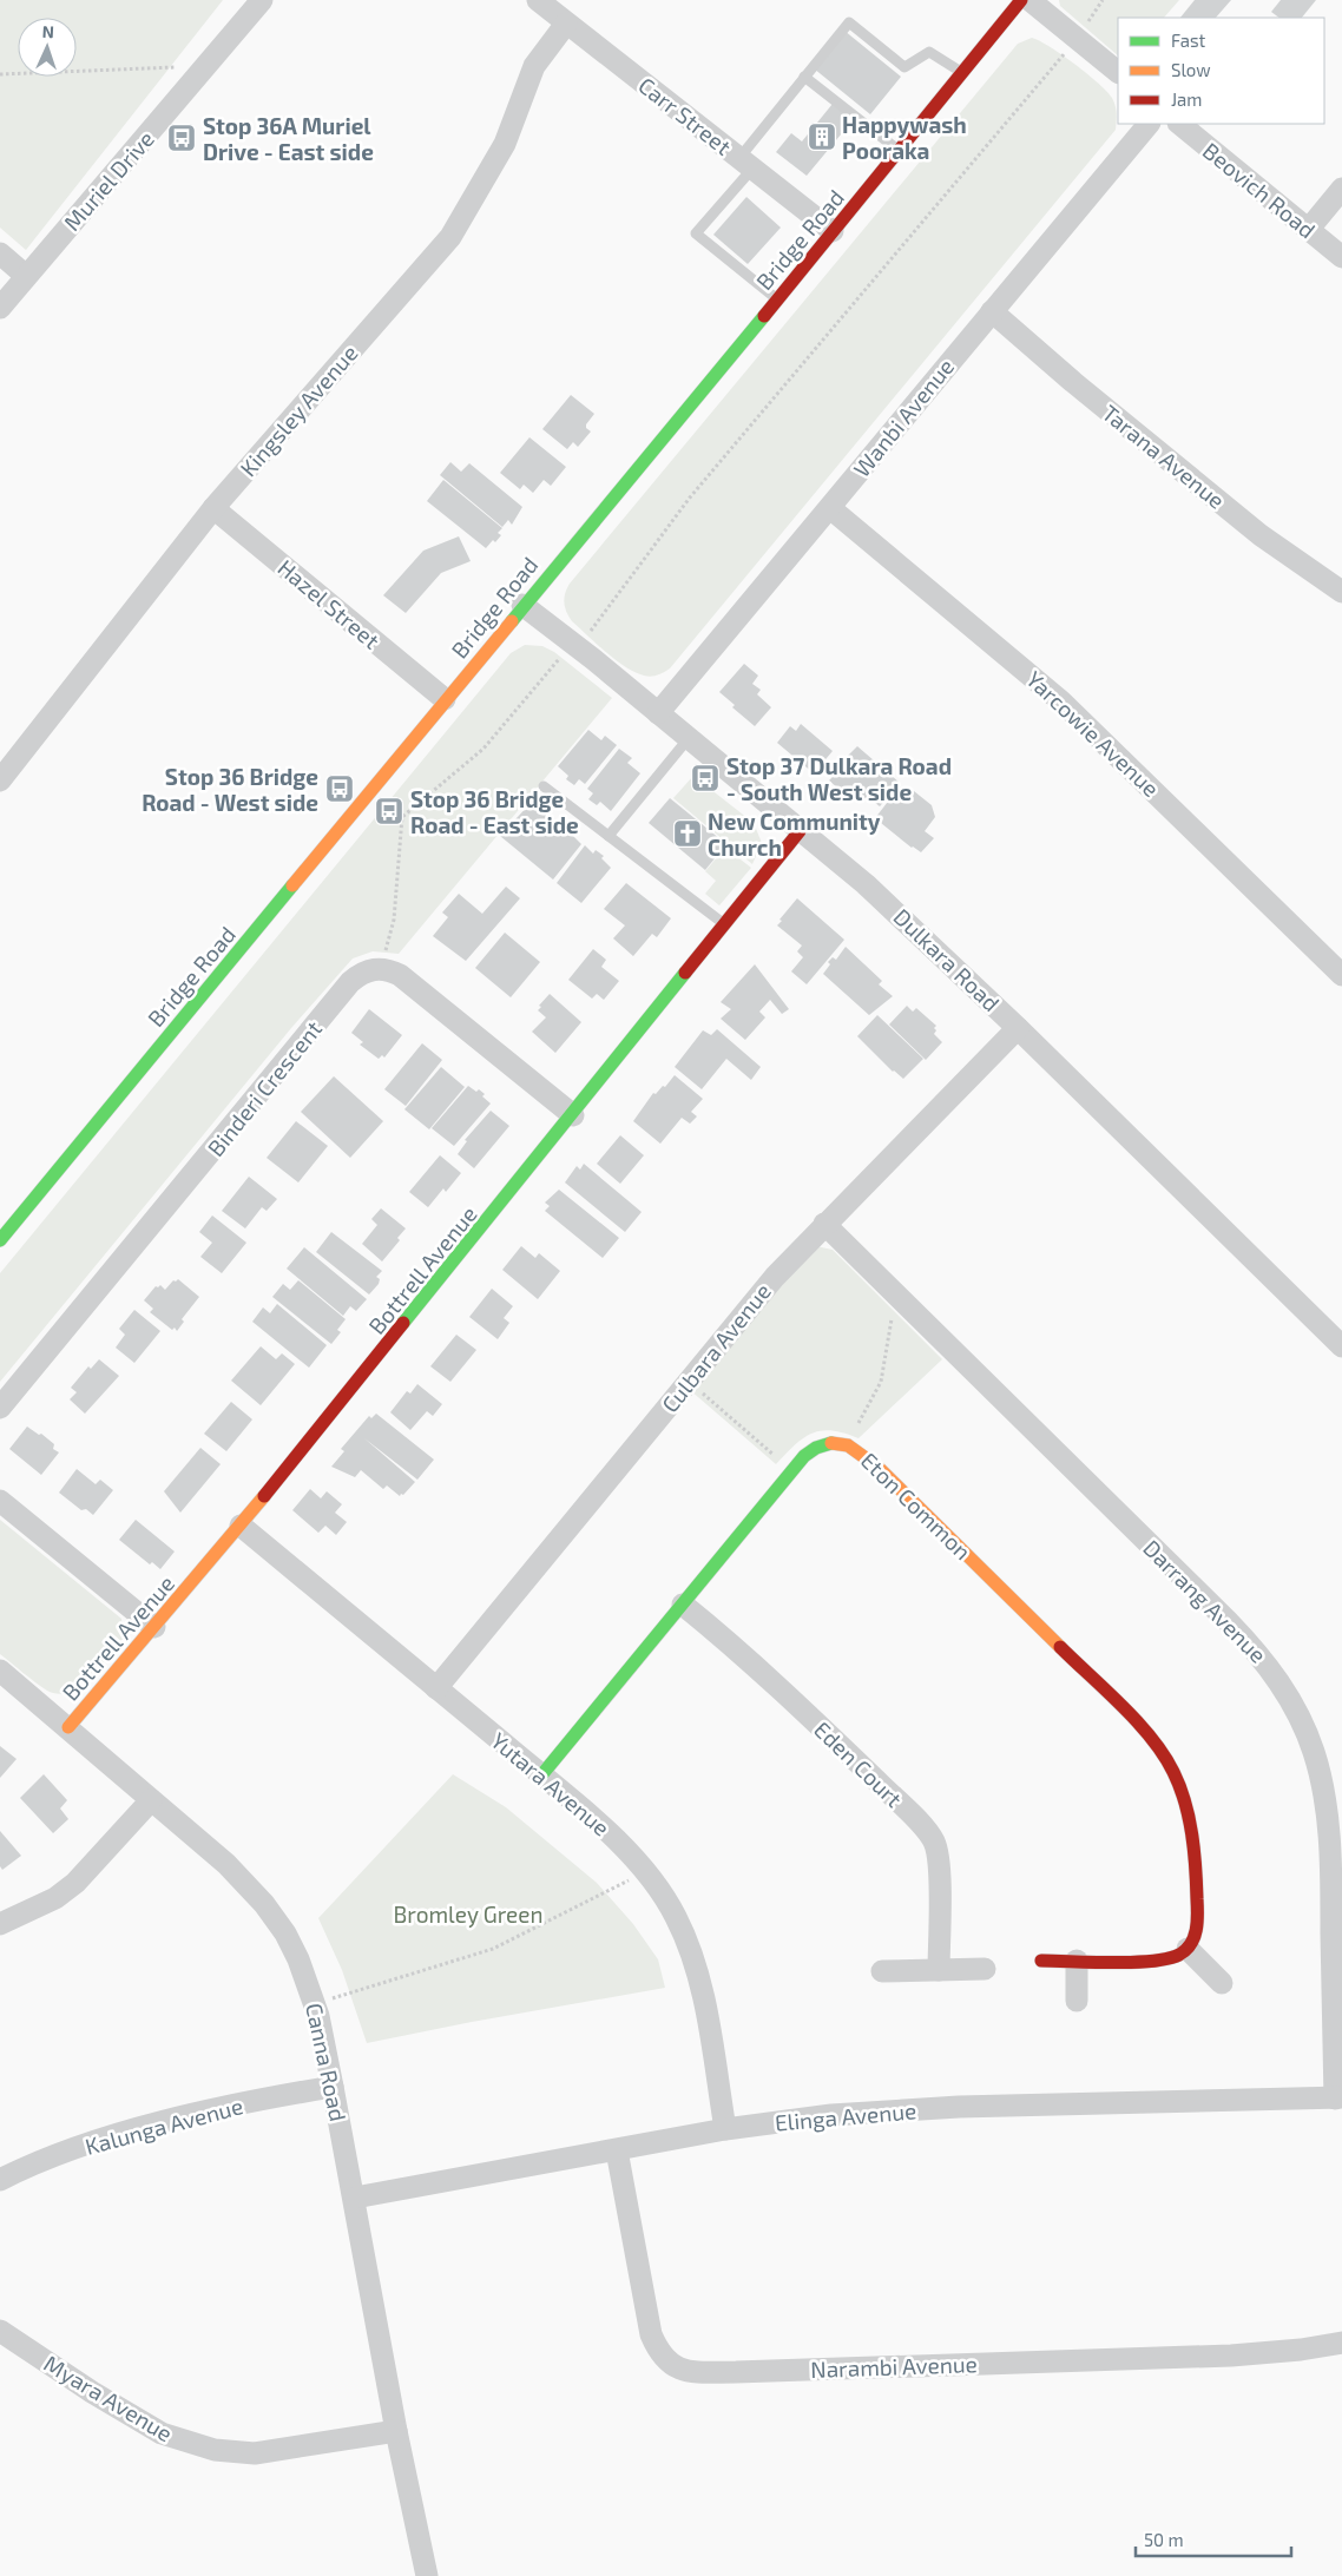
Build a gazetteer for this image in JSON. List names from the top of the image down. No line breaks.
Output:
{"streets":{"street":["Carr Street","Muriel Drive","Beovich Road","Bridge Road","Kingsley Avenue","Wanbi Avenue","Tarana Avenue","Hazel Street","Yarcowie Avenue","Dulkara Road","Binderi Crescent","Bottrell Avenue","Culbara Avenue","Eton Common","Darrang Avenue","Eden Court","Yutara Avenue","Canna Road","Elinga Avenue","Kalunga Avenue","Narambi Avenue","Myara Avenue"]},"crossings":[["Carr Street","Bridge Road"],["Carr Street","Kingsley Avenue"],["Bridge Road","Hazel Street"],["Bridge Road","Dulkara Road"],["Kingsley Avenue","Hazel Street"],["Wanbi Avenue","Tarana Avenue"],["Wanbi Avenue","Yarcowie Avenue"],["Wanbi Avenue","Dulkara Road"],["Dulkara Road","Bottrell Avenue"],["Dulkara Road","Culbara Avenue"],["Bottrell Avenue","Yutara Avenue"],["Bottrell Avenue","Canna Road"],["Culbara Avenue","Darrang Avenue"],["Culbara Avenue","Yutara Avenue"],["Eton Common","Eden Court"],["Eton Common","Yutara Avenue"],["Darrang Avenue","Elinga Avenue"],["Yutara Avenue","Elinga Avenue"],["Canna Road","Elinga Avenue"],["Canna Road","Kalunga Avenue"],["Canna Road","Myara Avenue"],["Elinga Avenue","Narambi Avenue"]],"parks":["Bromley Green"],"places":{"building":["Happywash Pooraka"],"bus stop":["Stop 36A Muriel Drive - East side","Stop 37 Dulkara Road - South West side","Stop 36 Bridge Road - West side","Stop 36 Bridge Road - East side"],"church":["New Community Church"]},"legend":["Fast","Slow","Jam"],"scale_bar":"50 m","north":"top"}
